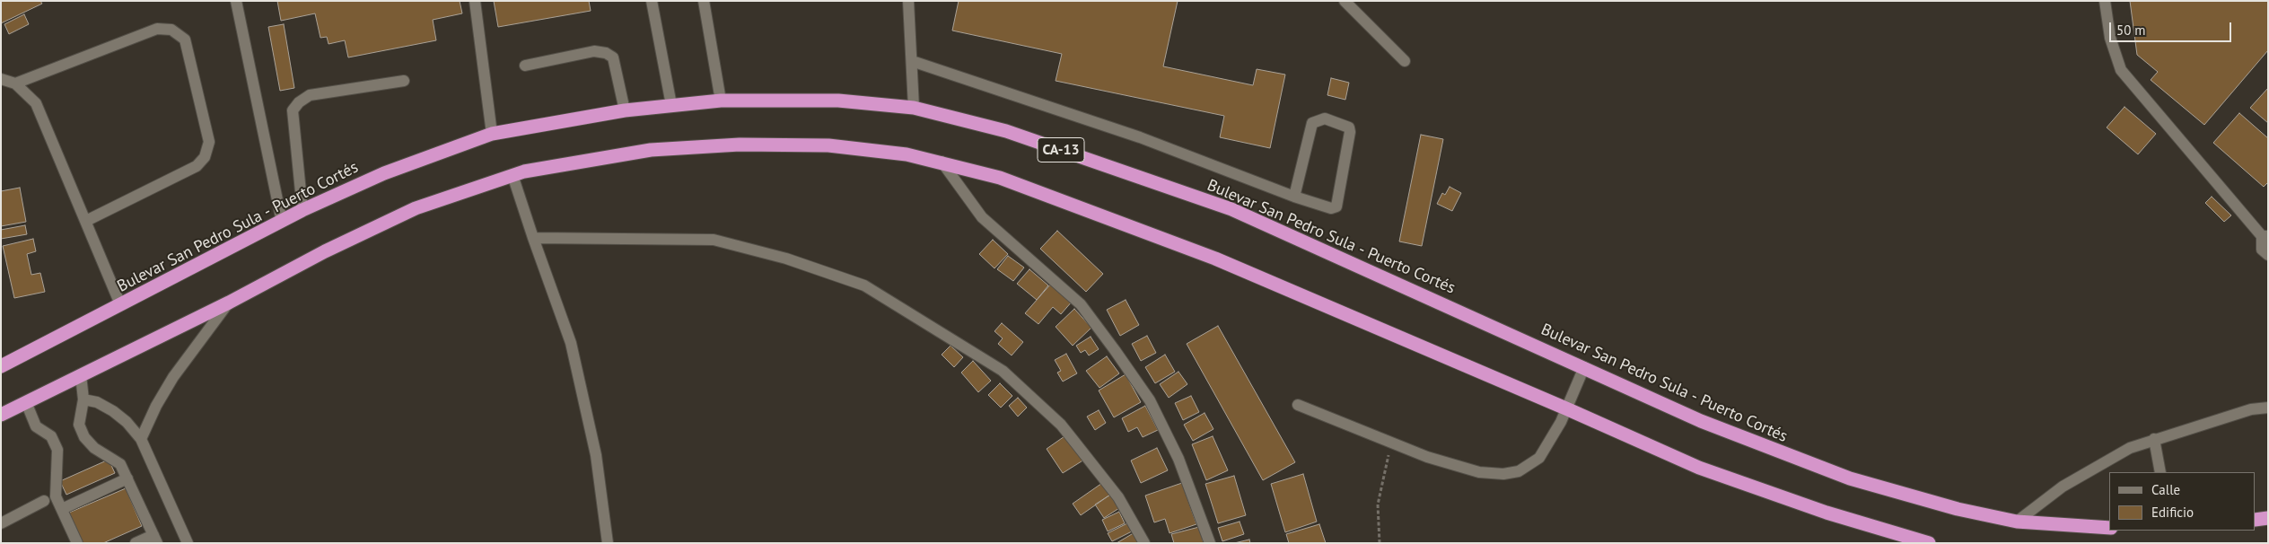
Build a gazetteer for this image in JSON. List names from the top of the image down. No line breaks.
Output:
{"streets":{"highway":["CA-13","Bulevar San Pedro Sula - Puerto Cortés"]},"legend":["Calle","Edificio"],"scale_bar":"50 m"}
